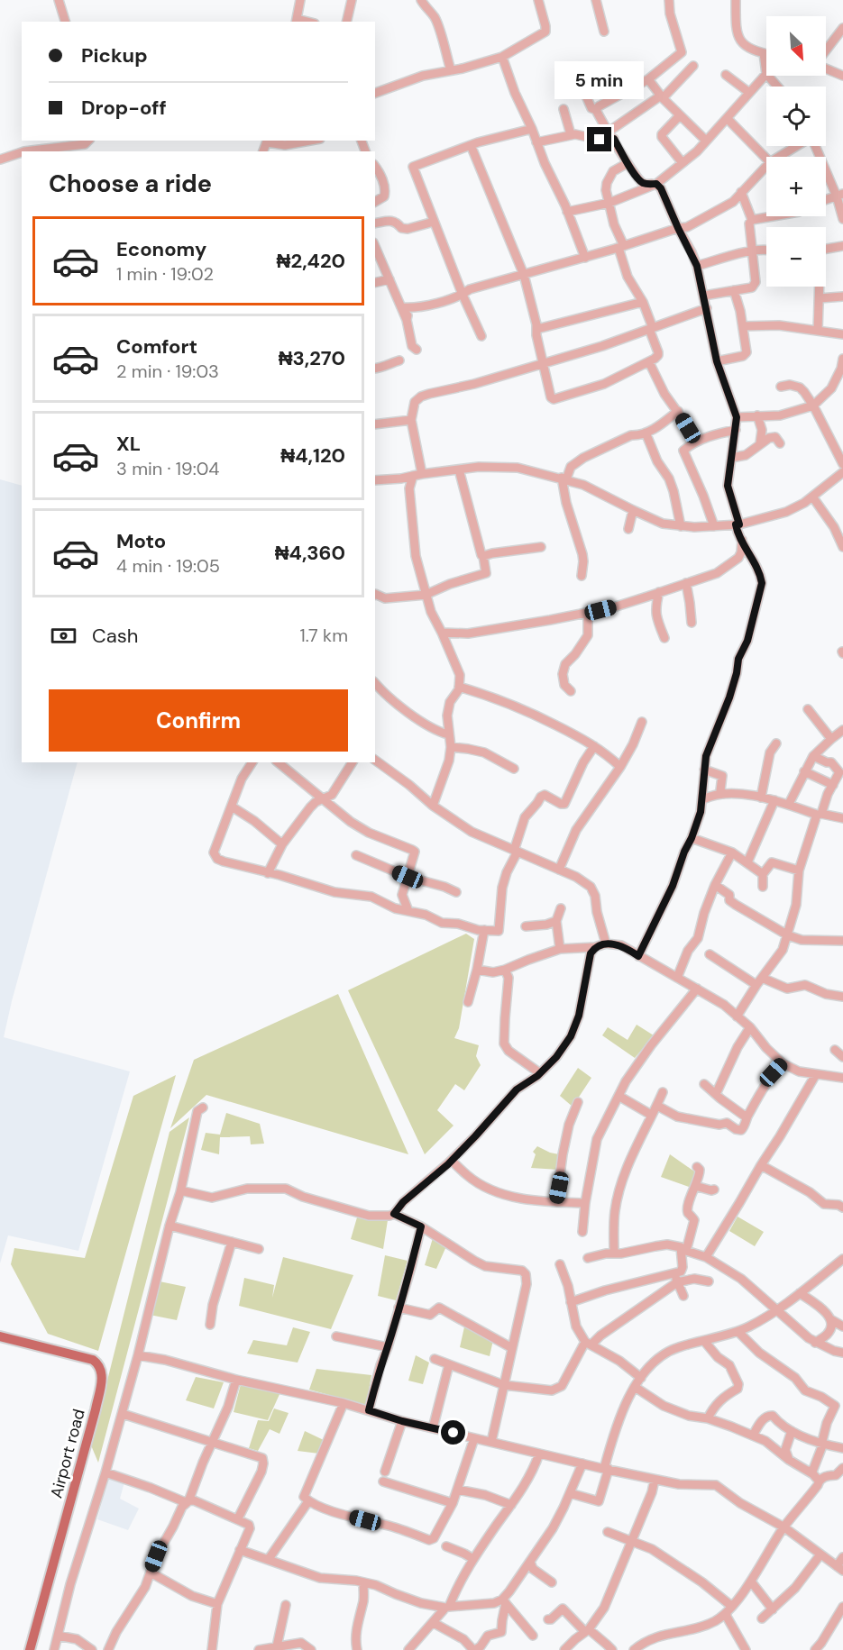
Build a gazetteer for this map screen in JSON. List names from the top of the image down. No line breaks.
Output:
{"streets":{"main road":["Airport road"]},"north":"bottom right","page":{"map_buttons":["+","−"],"banner":["Pickup","Drop-off"],"bubble":"5 min","heading":"Choose a ride","list":[{"name":"Economy","note":"1 min · 19:02","value":"₦2,420"},{"name":"Comfort","note":"2 min · 19:03","value":"₦3,270"},{"name":"XL","note":"3 min · 19:04","value":"₦4,120"},{"name":"Moto","note":"4 min · 19:05","value":"₦4,360"}],"pay":["Cash","1.7 km"],"buttons":"Confirm"}}
